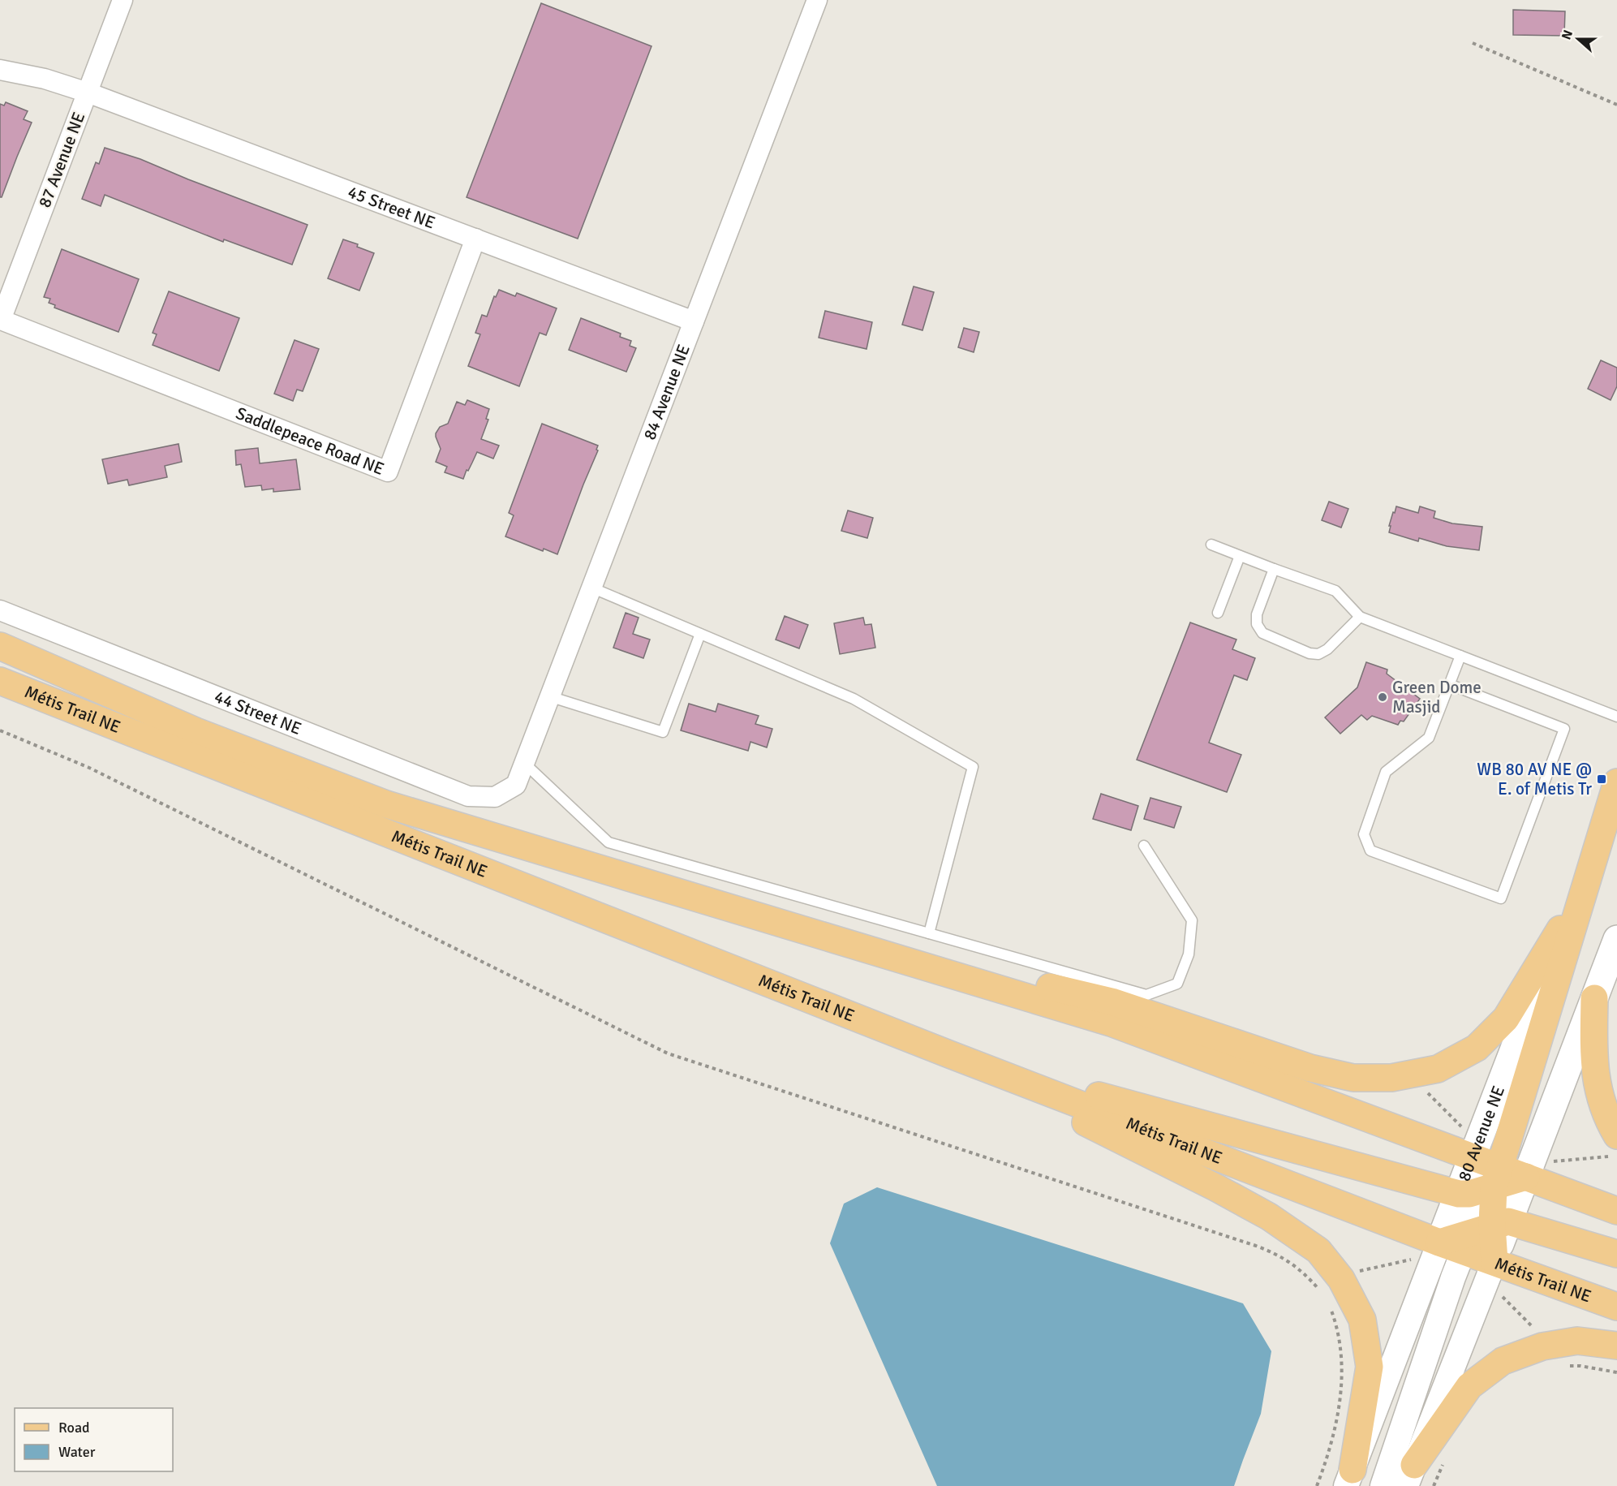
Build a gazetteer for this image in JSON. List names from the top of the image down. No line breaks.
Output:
{"streets":{"main road":["Métis Trail NE","80 Avenue NE"],"street":["87 Avenue NE","45 Street NE","84 Avenue NE","Saddlepeace Road NE","44 Street NE"]},"crossings":[["87 Avenue NE","45 Street NE"],["87 Avenue NE","Saddlepeace Road NE"],["45 Street NE","84 Avenue NE"],["45 Street NE","Saddlepeace Road NE"],["84 Avenue NE","44 Street NE"],["Métis Trail NE","80 Avenue NE"]],"places":{"other":["Green Dome Masjid"],"transit":["WB 80 AV NE @ E. of Metis Tr"]},"legend":["Road","Water"],"north":"left"}
